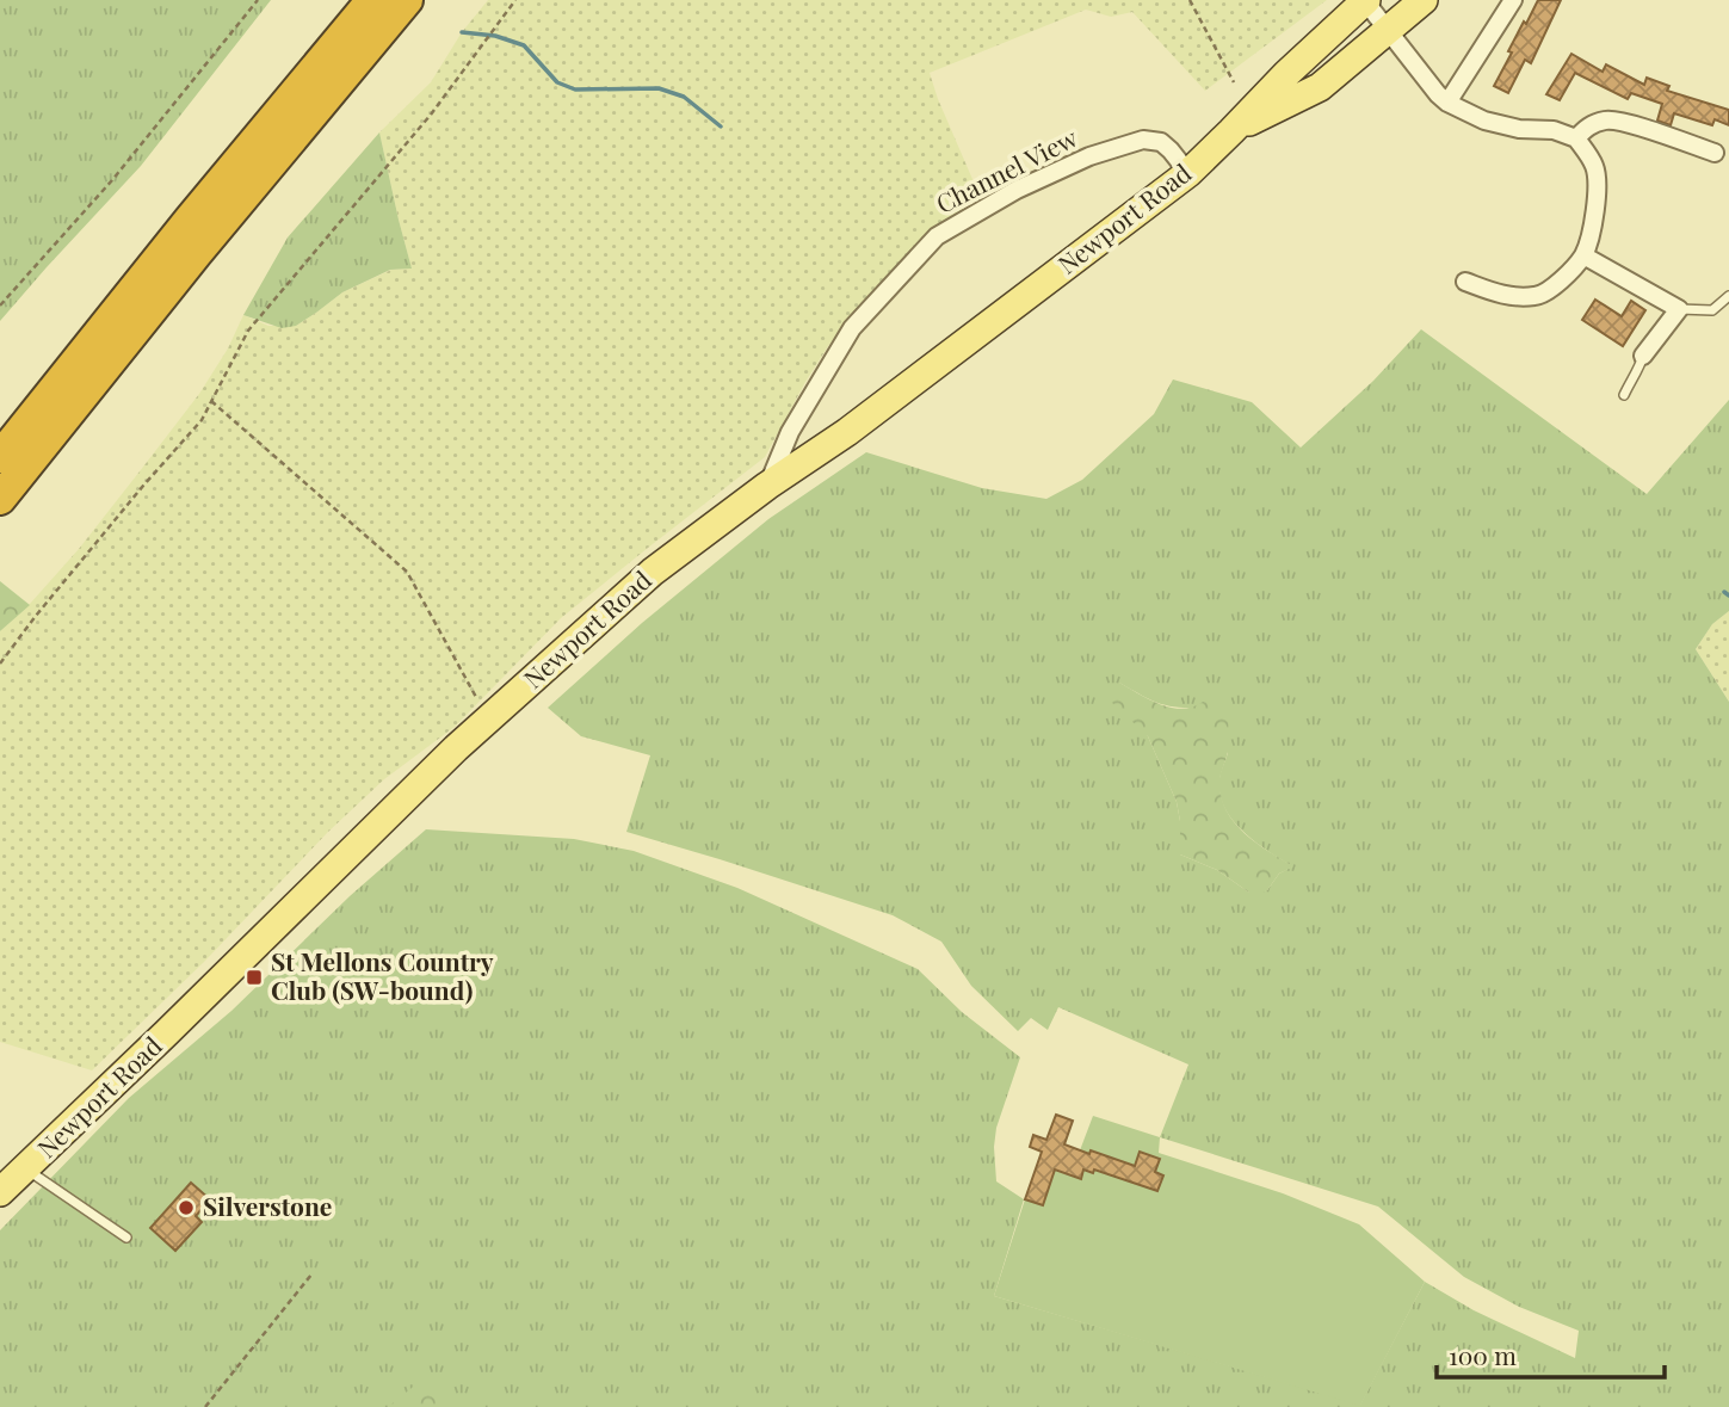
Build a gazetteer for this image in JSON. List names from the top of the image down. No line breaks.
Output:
{"streets":{"main road":["Newport Road"],"street":["Channel View"]},"crossings":[["Channel View","Newport Road"]],"places":{"transit":["St Mellons Country Club (SW-bound)"],"other":["Silverstone"]},"scale_bar":"100 m"}
